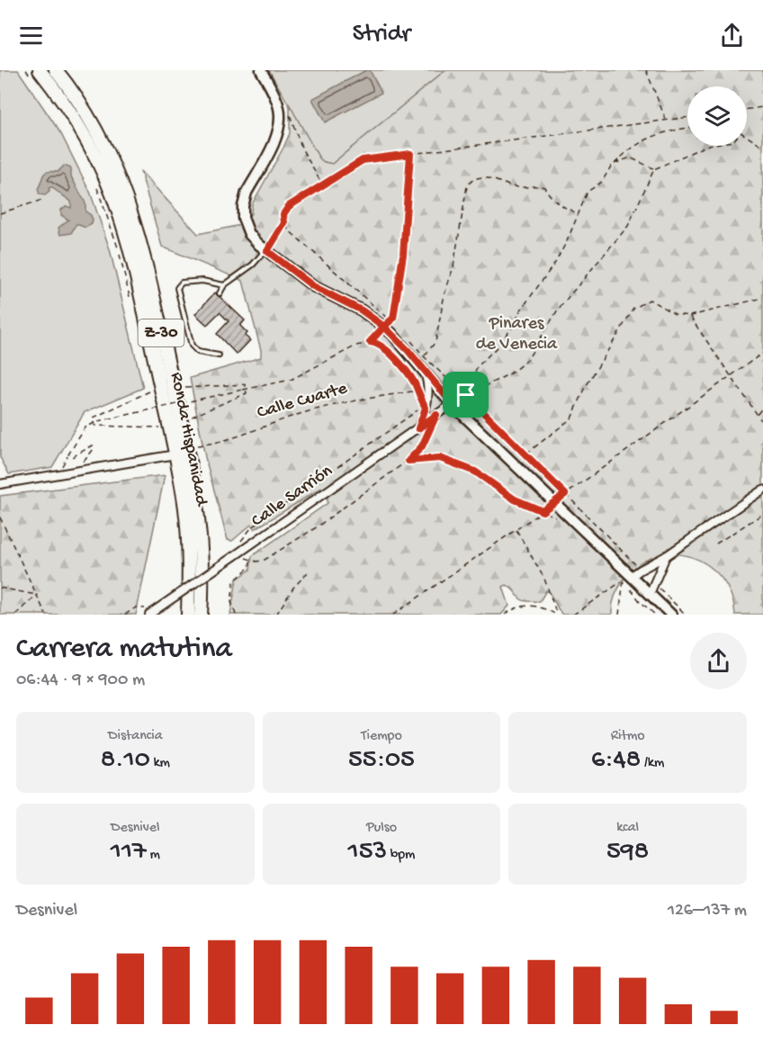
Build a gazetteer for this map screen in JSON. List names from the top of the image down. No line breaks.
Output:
{"streets":{"highway":["Z-30","Ronda Hispanidad"],"street":["Calle Sarrión"],"path":["Calle Cuarte"]},"crossings":[["Calle Cuarte","Ronda Hispanidad"]],"parks":["Pinares de Venecia"],"page":{"header":"Stridr","heading":["Carrera matutina","06:44 · 9 × 900 m"],"stats":[["Distancia","8.10 km"],["Tiempo","55:05"],["Ritmo","6:48 /km"],["Desnivel","117 m"],["Pulso","153 bpm"],["kcal","598"]],"chart":["Desnivel","126–137 m"]}}
